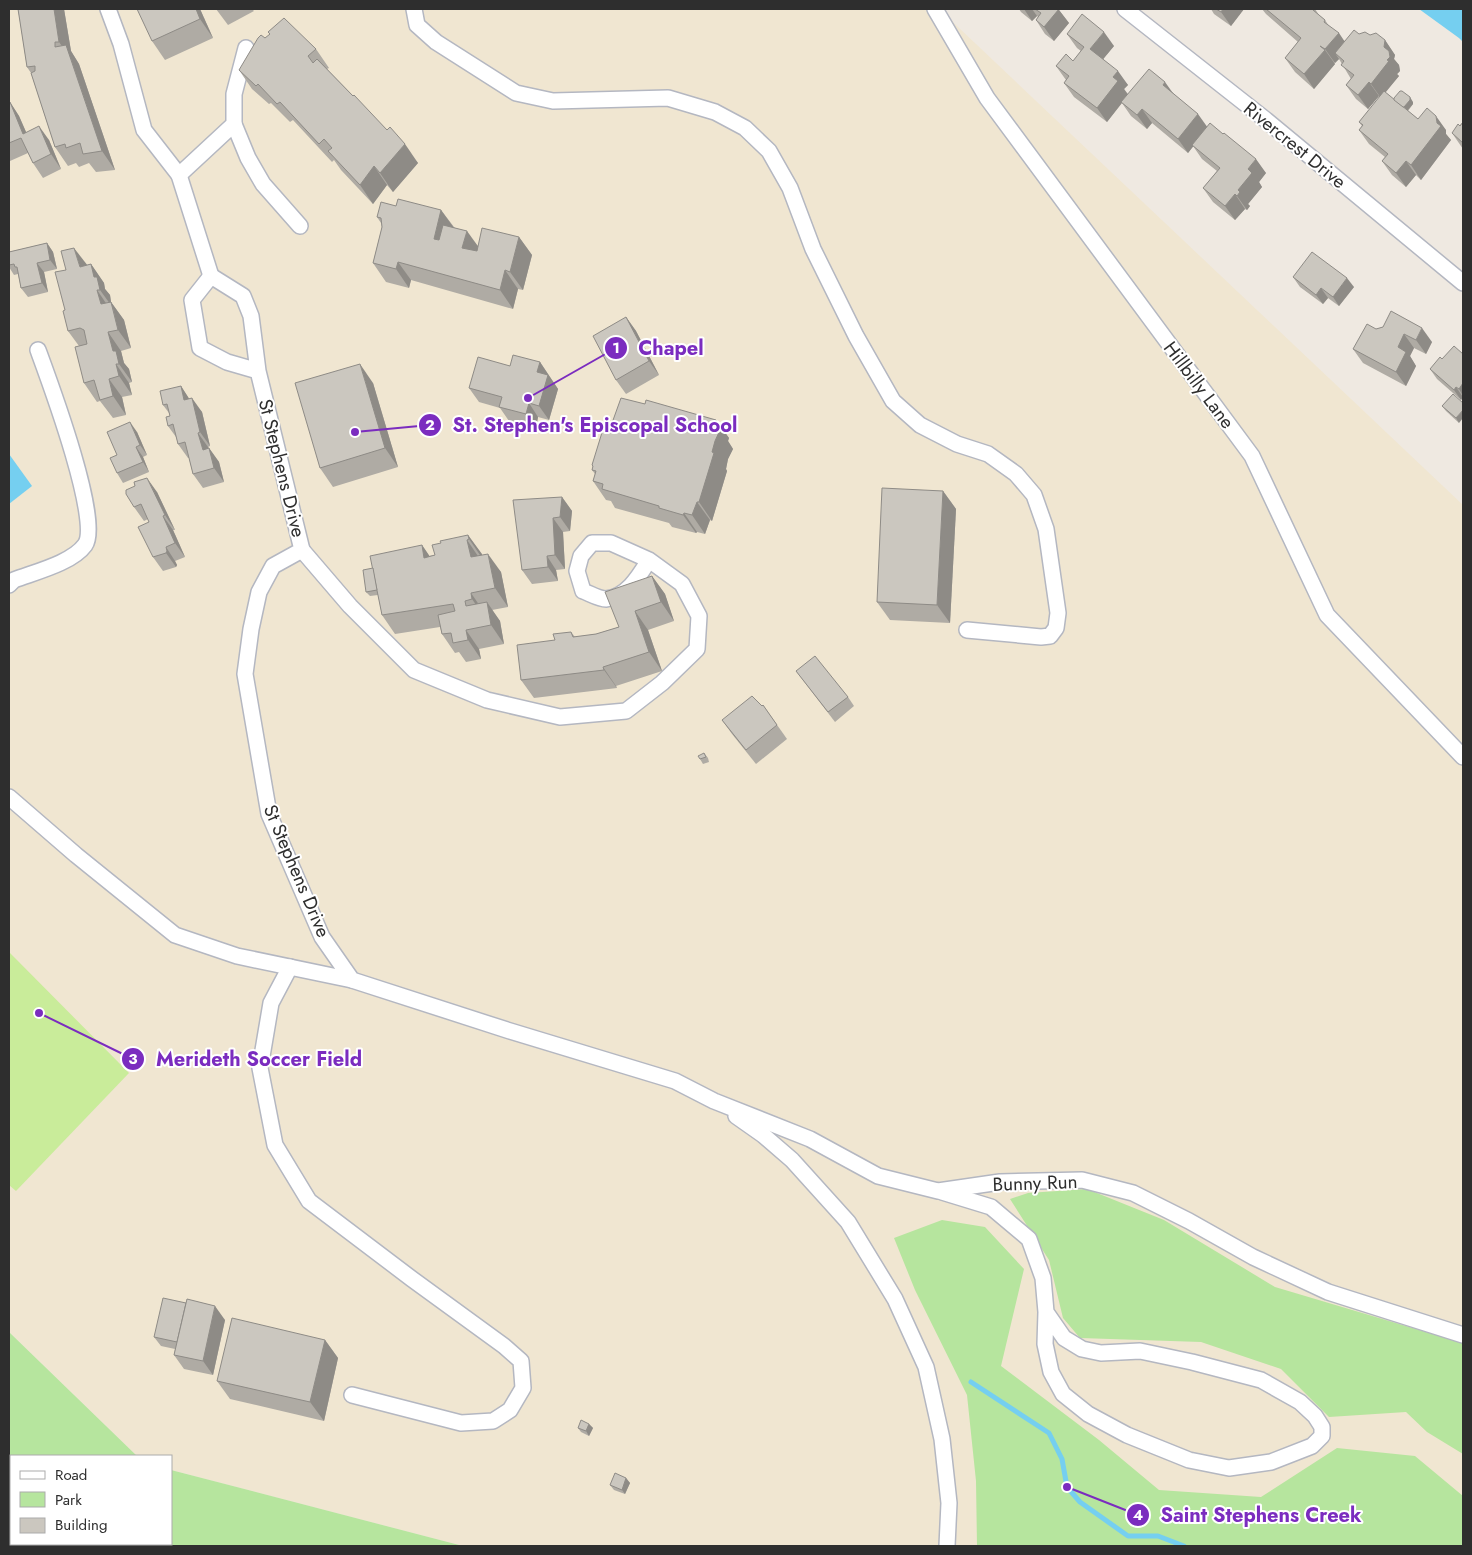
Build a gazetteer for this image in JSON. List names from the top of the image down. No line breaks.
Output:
{"streets":{"street":["Rivercrest Drive","Hillbilly Lane","St Stephens Drive","Bunny Run"]},"places":["Chapel","St. Stephen's Episcopal School","Merideth Soccer Field","Saint Stephens Creek"],"legend":["Road","Park","Building"]}
